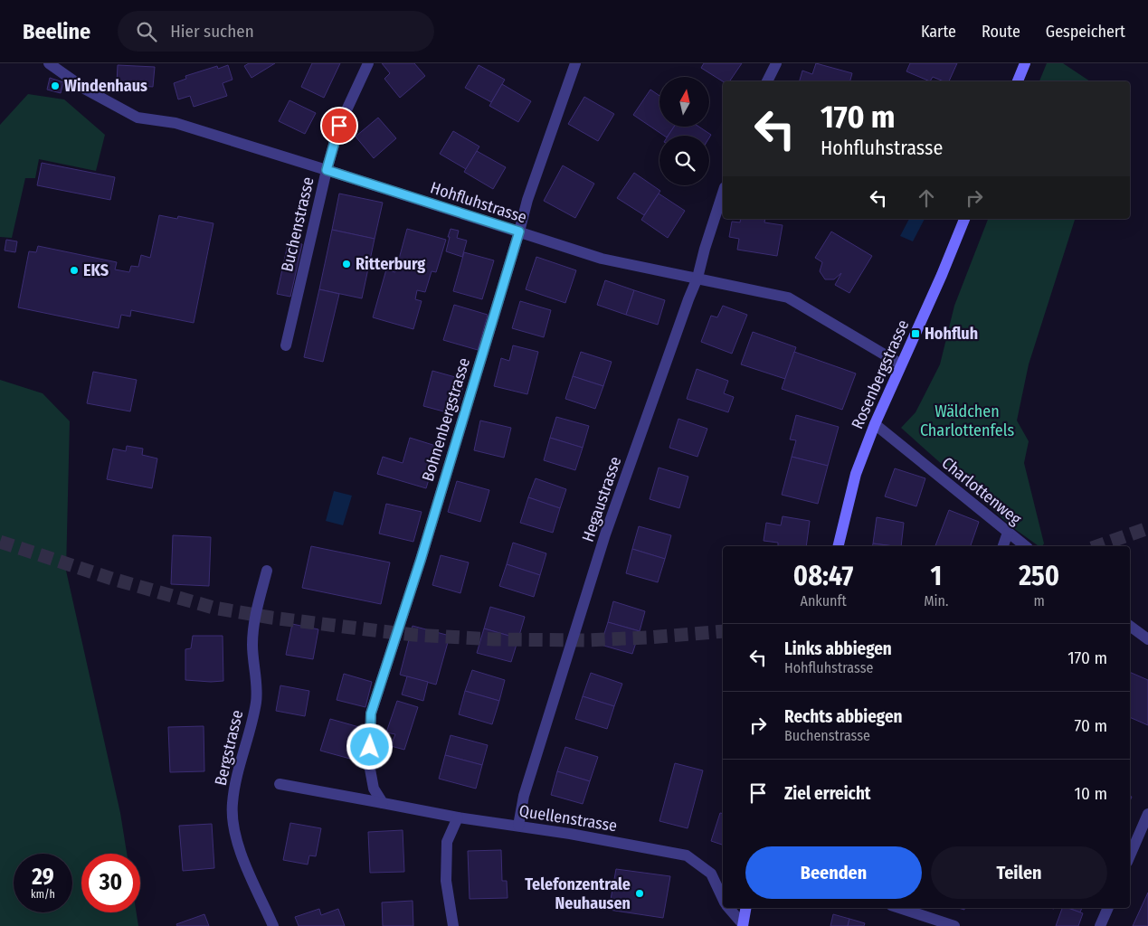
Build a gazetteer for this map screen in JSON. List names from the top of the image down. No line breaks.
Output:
{"streets":{"street":["Hohfluhstrasse","Buchenstrasse","Rosenbergstrasse","Bohnenbergstrasse","Charlottenweg","Hegaustrasse","Bergstrasse","Quellenstrasse"]},"crossings":[["Hohfluhstrasse","Buchenstrasse"],["Hohfluhstrasse","Rosenbergstrasse"],["Hohfluhstrasse","Bohnenbergstrasse"],["Hohfluhstrasse","Hegaustrasse"],["Rosenbergstrasse","Charlottenweg"],["Bohnenbergstrasse","Quellenstrasse"],["Hegaustrasse","Quellenstrasse"]],"parks":["Wäldchen Charlottenfels"],"places":{"other":["Windenhaus","Ritterburg","EKS","Telefonzentrale Neuhausen"],"transit":["Hohfluh"]},"north":"top","page":{"header":"Beeline","search":"Hier suchen","nav":["Karte","Route","Gespeichert"],"turn":["170 m","Hohfluhstrasse"],"eta":["08:47","Ankunft","1","Min.","250","m"],"list":[{"name":"Links abbiegen","note":"Hohfluhstrasse","value":"170 m"},{"name":"Rechts abbiegen","note":"Buchenstrasse","value":"70 m"},{"name":"Ziel erreicht","value":"10 m"}],"buttons":["Beenden","Teilen"],"speed":"29 km/h","limit":"30"}}
